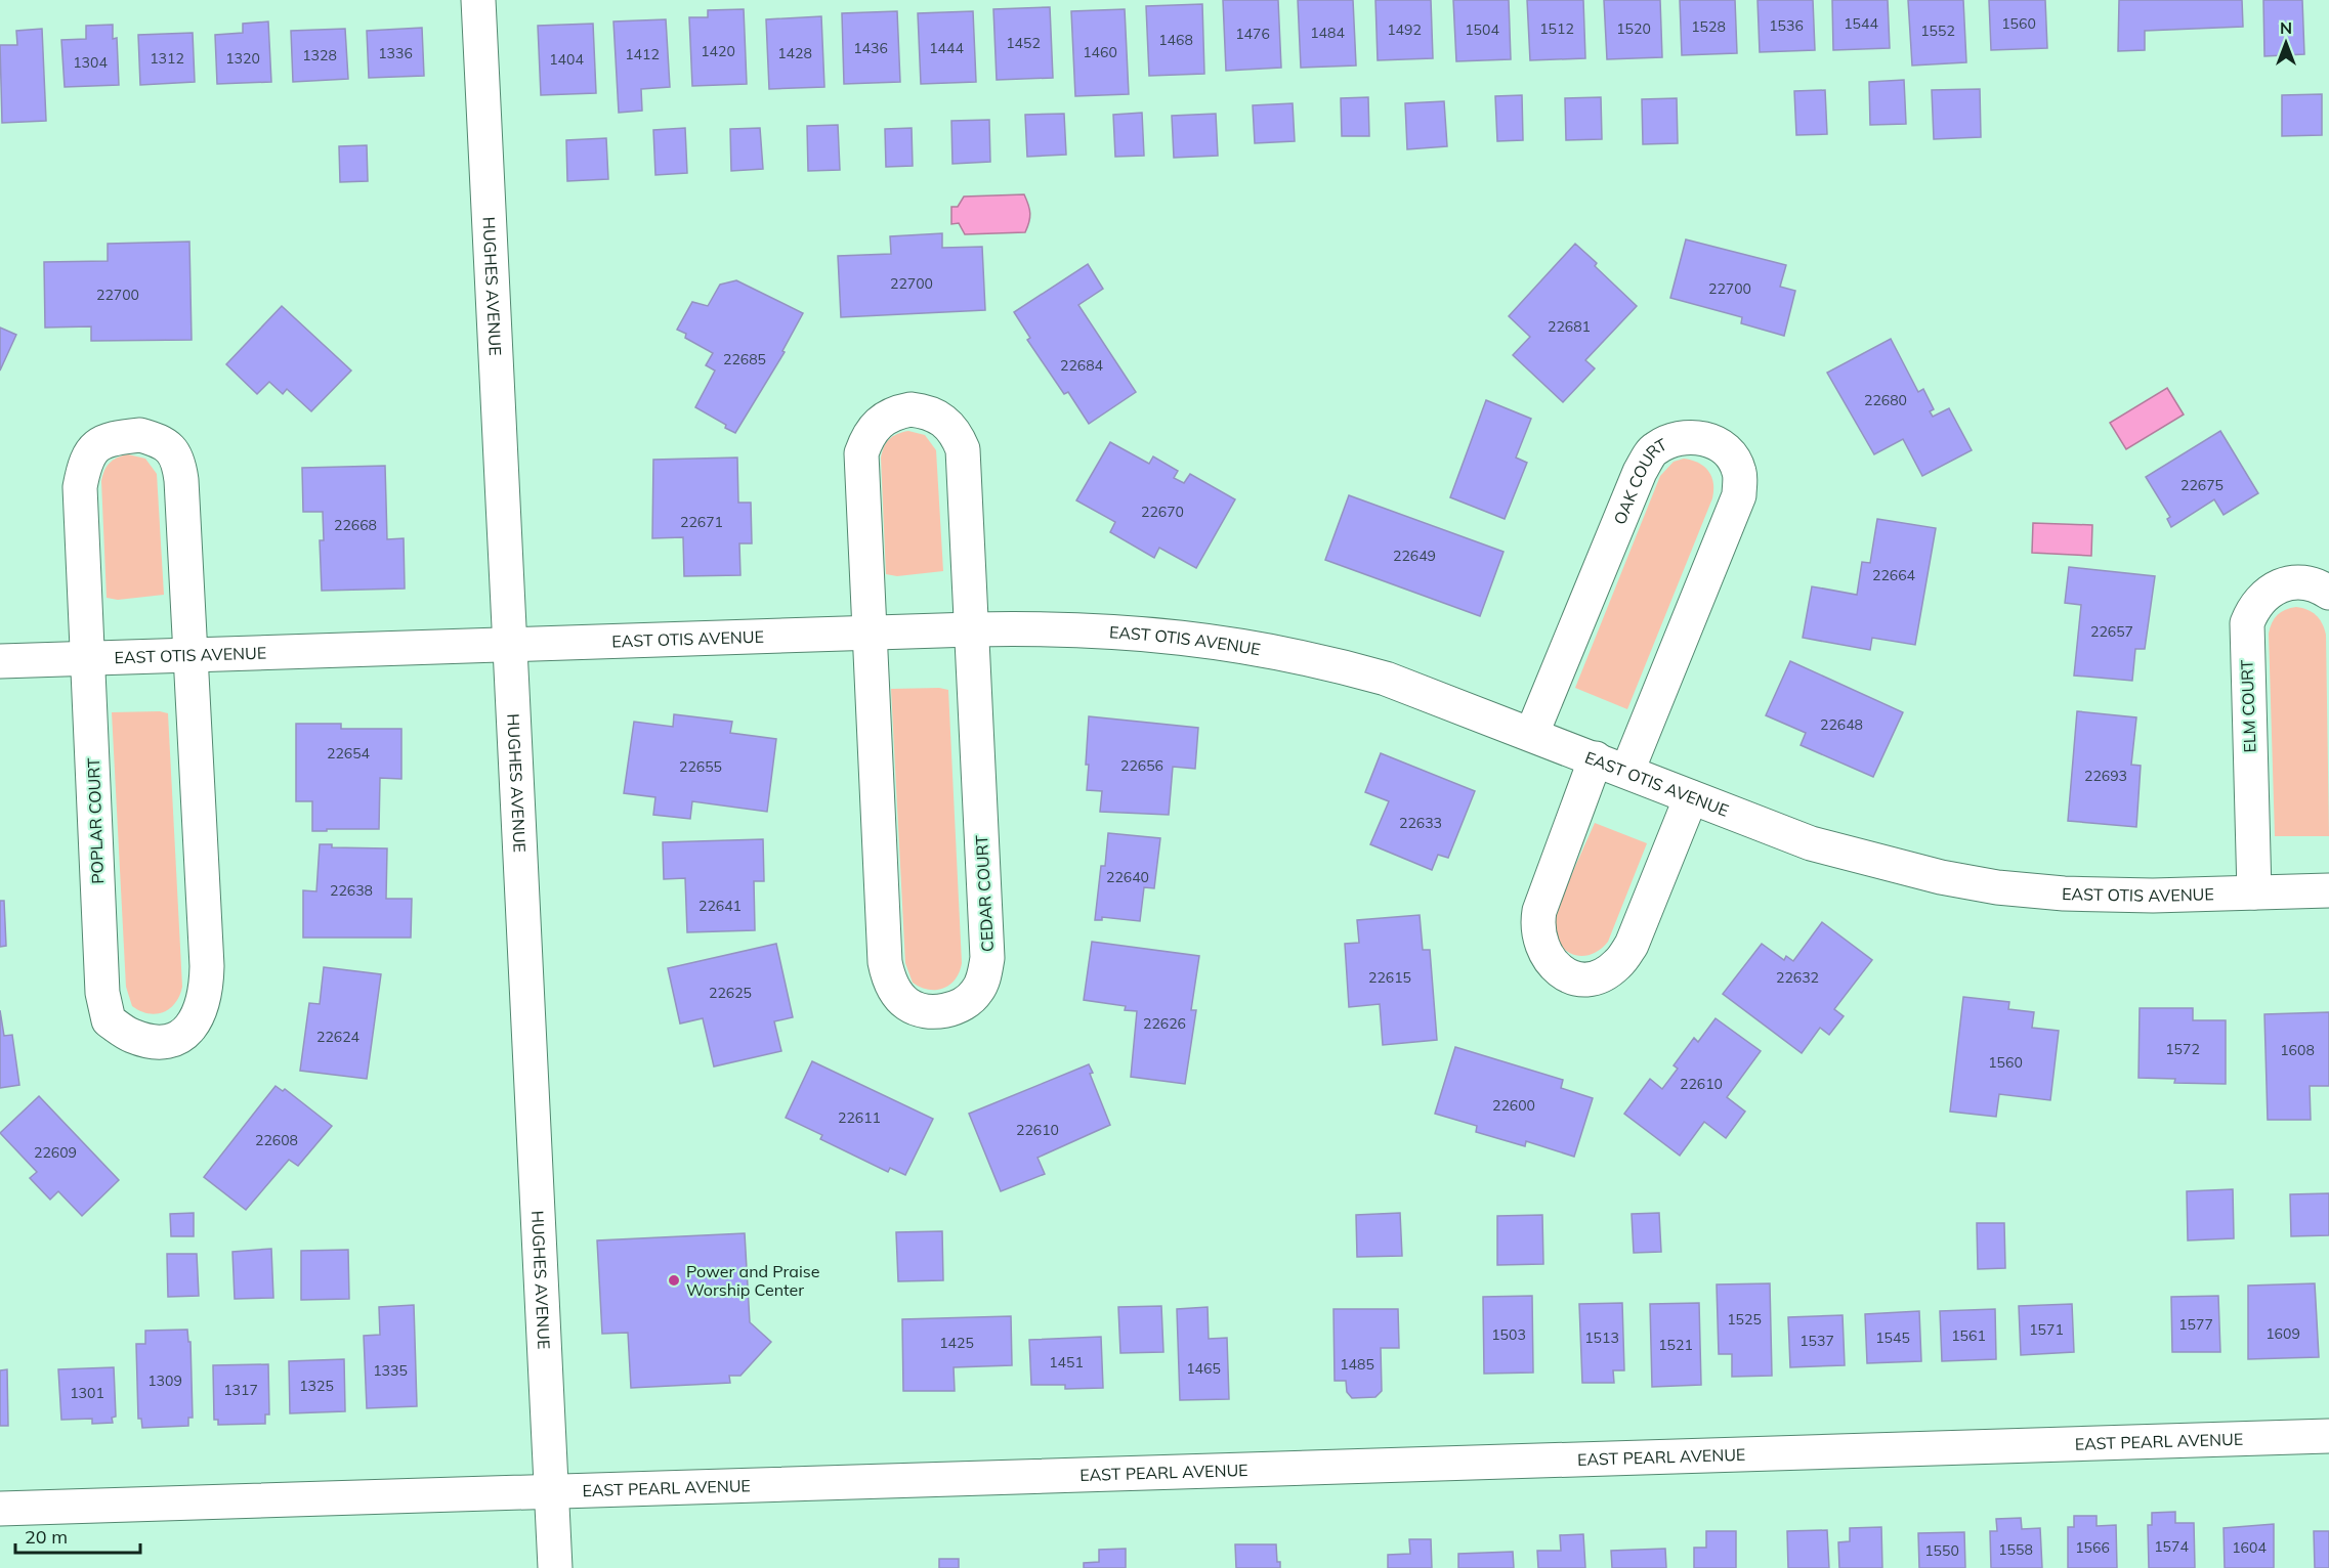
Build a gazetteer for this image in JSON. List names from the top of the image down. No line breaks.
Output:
{"streets":{"street":["HUGHES AVENUE","OAK COURT","EAST OTIS AVENUE","ELM COURT","POPLAR COURT","CEDAR COURT","EAST PEARL AVENUE"]},"crossings":[["HUGHES AVENUE","EAST OTIS AVENUE"],["HUGHES AVENUE","EAST PEARL AVENUE"],["OAK COURT","EAST OTIS AVENUE"],["EAST OTIS AVENUE","ELM COURT"],["EAST OTIS AVENUE","POPLAR COURT"],["EAST OTIS AVENUE","CEDAR COURT"]],"places":["Power and Praise Worship Center"],"house_numbers":["1544","1560","1536","1528","1512","1520","1492","1504","1552","1484","1476","1468","1452","1436","1444","1420","1460","1336","1428","1412","1328","1312","1320","1404","1304","22700","22700","22700","22681","22685","22684","22680","22675","22670","22671","22668","22649","22664","22657","22648","22654","22656","22655","22693","22633","22640","22638","22641","22615","22632","22625","22626","22624","1572","1608","1560","22610","22600","22611","22610","22608","22609","1525","1577","1571","1609","1503","1561","1513","1545","1537","1425","1521","1451","1485","1465","1335","1309","1325","1317","1301","1574","1566","1604","1558","1550"],"scale_bar":"20 m","north":"top"}
